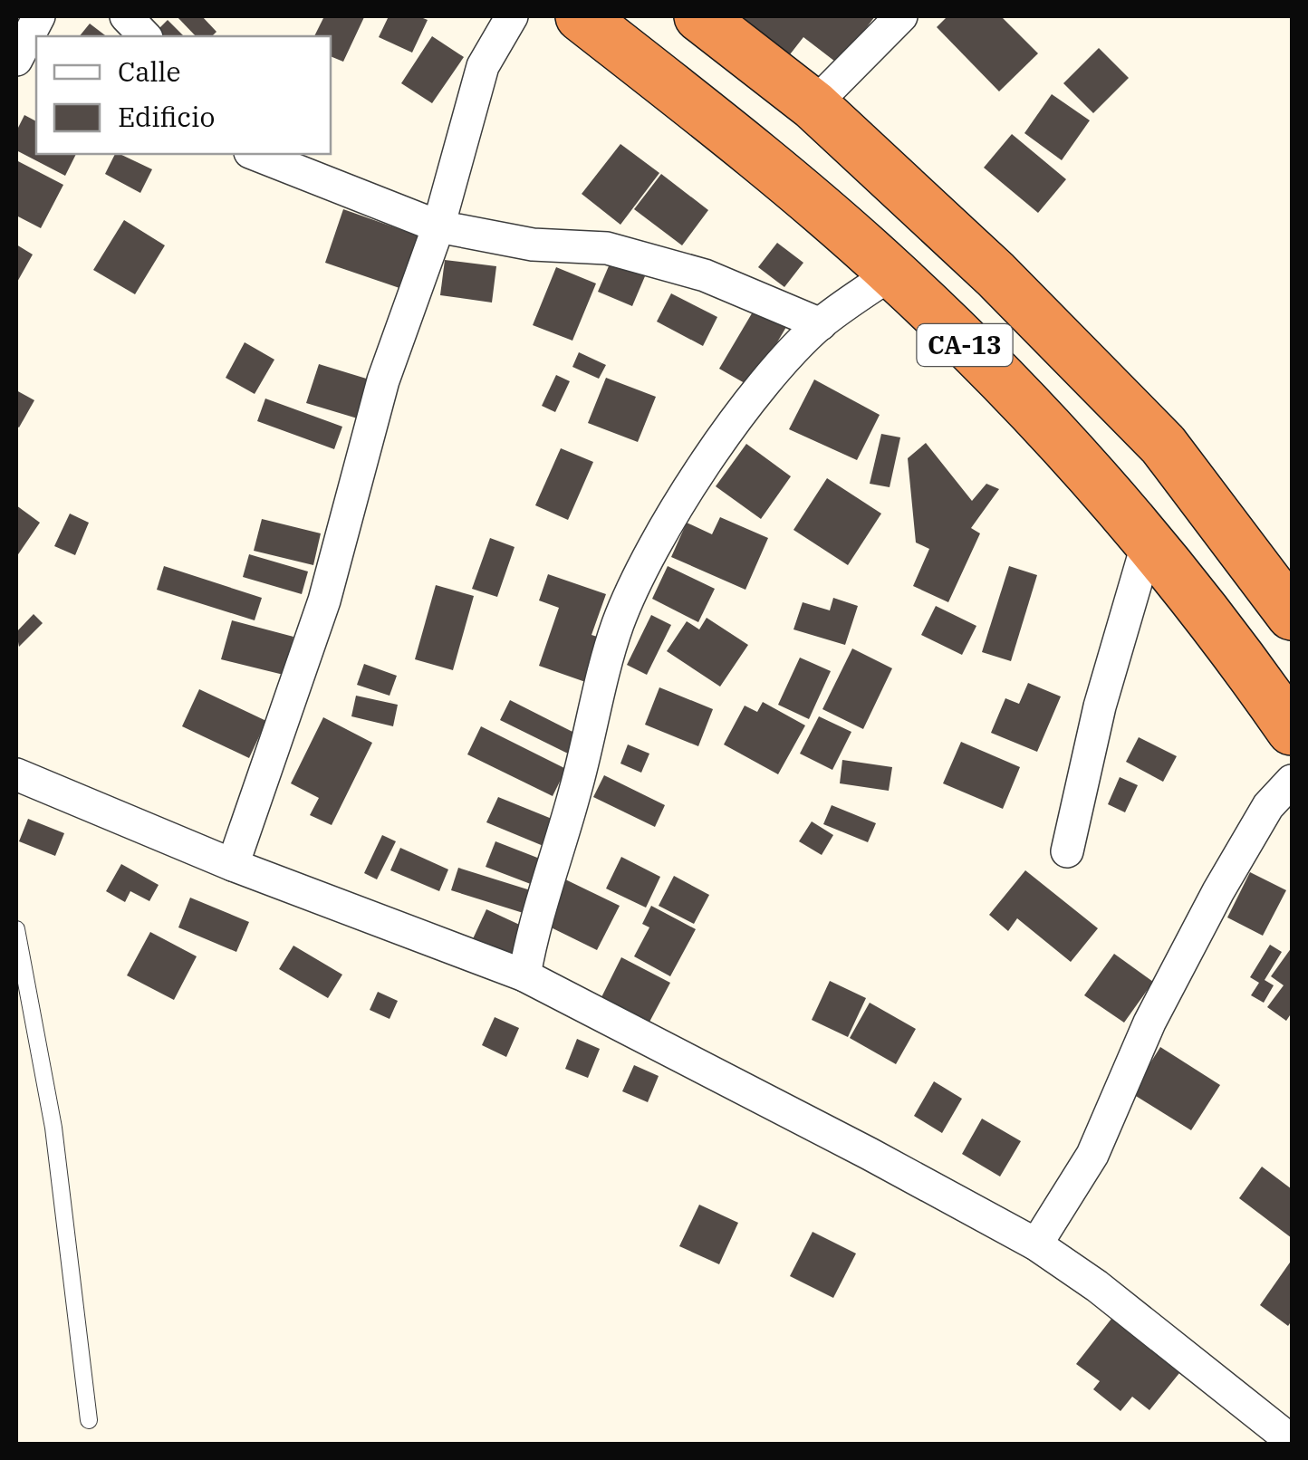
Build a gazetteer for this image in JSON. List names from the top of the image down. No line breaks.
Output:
{"streets":{"highway":["CA-13"]},"legend":["Calle","Edificio"]}
